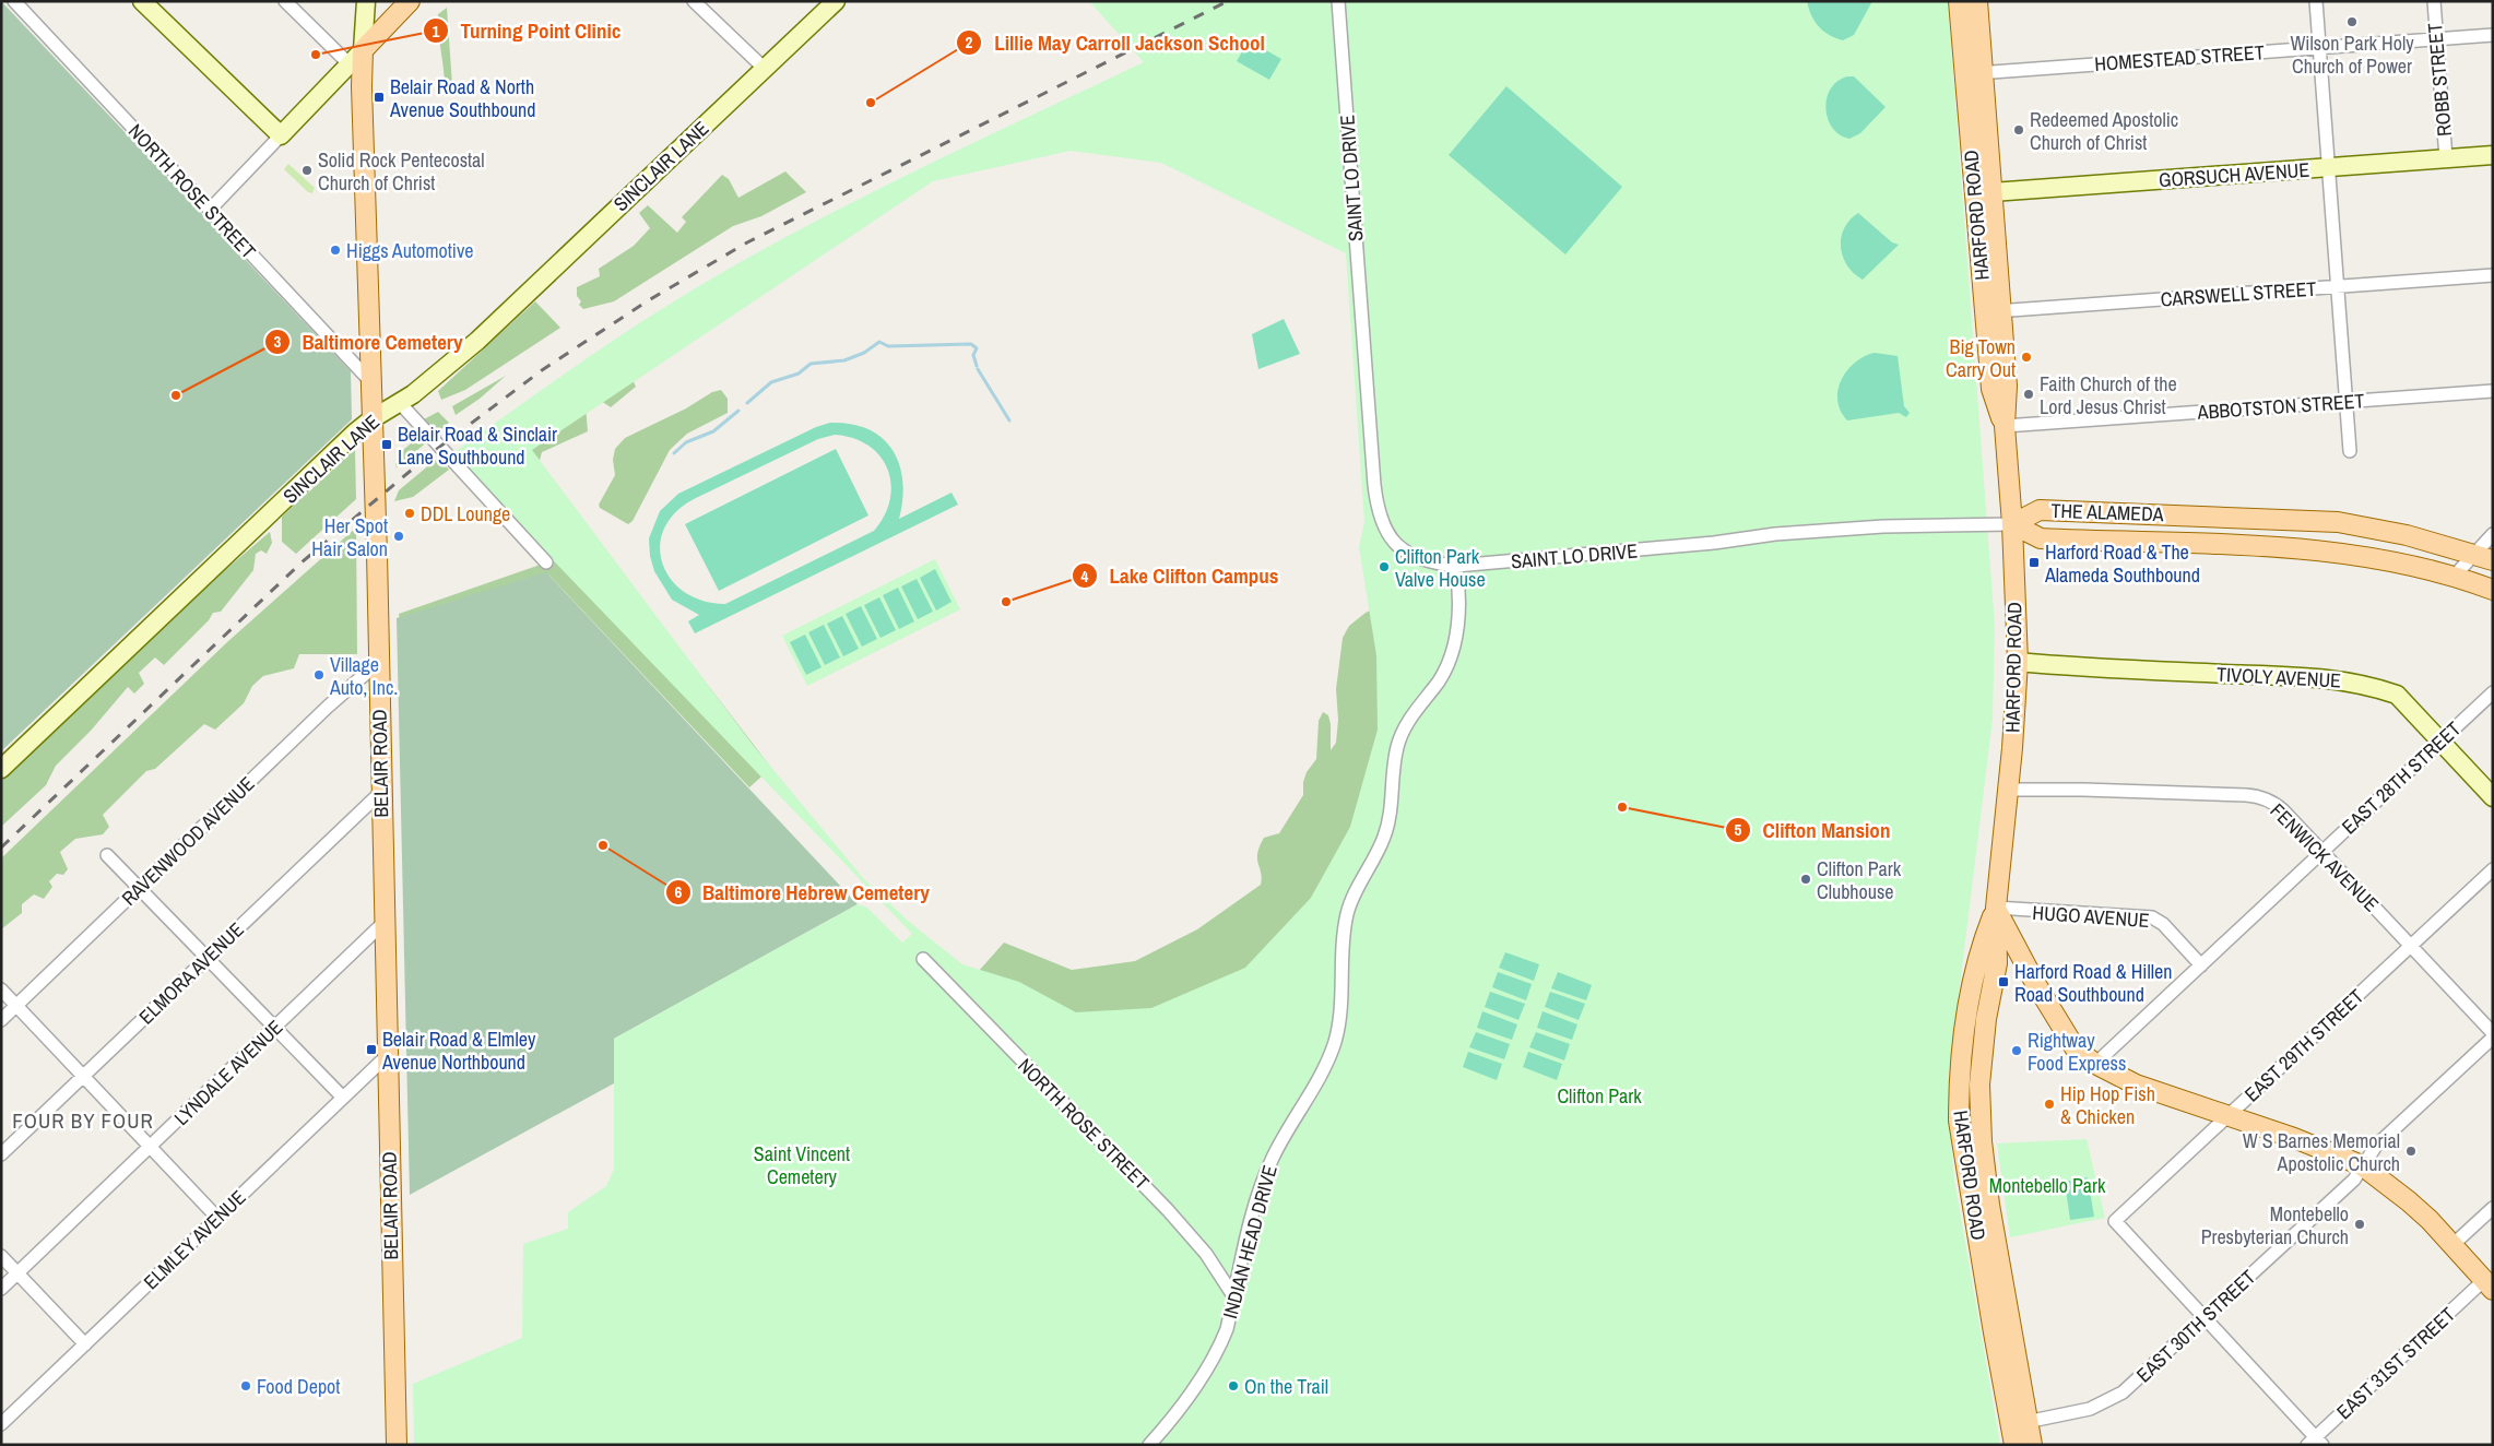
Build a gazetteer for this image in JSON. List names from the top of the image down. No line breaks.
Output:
{"streets":{"main road":["HARFORD ROAD","THE ALAMEDA","BELAIR ROAD"],"street":["HOMESTEAD STREET","ROBB STREET","SINCLAIR LANE","GORSUCH AVENUE","SAINT LO DRIVE","NORTH ROSE STREET","CARSWELL STREET","ABBOTSTON STREET","TIVOLY AVENUE","EAST 28TH STREET","RAVENWOOD AVENUE","FENWICK AVENUE","HUGO AVENUE","ELMORA AVENUE","EAST 29TH STREET","LYNDALE AVENUE","ELMLEY AVENUE","INDIAN HEAD DRIVE","EAST 30TH STREET","EAST 31ST STREET"]},"crossings":[["HOMESTEAD STREET","ROBB STREET"],["HOMESTEAD STREET","HARFORD ROAD"],["ROBB STREET","GORSUCH AVENUE"],["SINCLAIR LANE","BELAIR ROAD"],["GORSUCH AVENUE","HARFORD ROAD"],["SAINT LO DRIVE","HARFORD ROAD"],["SAINT LO DRIVE","THE ALAMEDA"],["SAINT LO DRIVE","INDIAN HEAD DRIVE"],["NORTH ROSE STREET","BELAIR ROAD"],["NORTH ROSE STREET","INDIAN HEAD DRIVE"],["HARFORD ROAD","CARSWELL STREET"],["HARFORD ROAD","ABBOTSTON STREET"],["HARFORD ROAD","THE ALAMEDA"],["HARFORD ROAD","TIVOLY AVENUE"],["HARFORD ROAD","FENWICK AVENUE"],["HARFORD ROAD","HUGO AVENUE"],["HARFORD ROAD","EAST 30TH STREET"],["TIVOLY AVENUE","EAST 28TH STREET"],["BELAIR ROAD","RAVENWOOD AVENUE"],["BELAIR ROAD","ELMORA AVENUE"],["BELAIR ROAD","LYNDALE AVENUE"],["BELAIR ROAD","ELMLEY AVENUE"],["EAST 28TH STREET","FENWICK AVENUE"],["EAST 28TH STREET","HUGO AVENUE"],["FENWICK AVENUE","EAST 29TH STREET"],["EAST 29TH STREET","EAST 30TH STREET"]],"districts":["FOUR BY FOUR"],"parks":["Clifton Park","Saint Vincent Cemetery","Montebello Park"],"places":{"other":["Wilson Park Holy Church of Power","Turning Point Clinic","Lillie May Carroll Jackson School","Redeemed Apostolic Church of Christ","Solid Rock Pentecostal Church of Christ","Higgs Automotive","Big Town Carry Out","Faith Church of the Lord Jesus Christ","Baltimore Cemetery","DDL Lounge","Her Spot Hair Salon","Clifton Park Valve House","Lake Clifton Campus","Village Auto, Inc.","Clifton Mansion","Baltimore Hebrew Cemetery","Clifton Park Clubhouse","Rightway Food Express","Hip Hop Fish & Chicken","W S Barnes Memorial Apostolic Church","Montebello Presbyterian Church","Food Depot","On the Trail"],"transit":["Belair Road & North Avenue Southbound","Belair Road & Sinclair Lane Southbound","Harford Road & The Alameda Southbound","Harford Road & Hillen Road Southbound","Belair Road & Elmley Avenue Northbound"]}}
